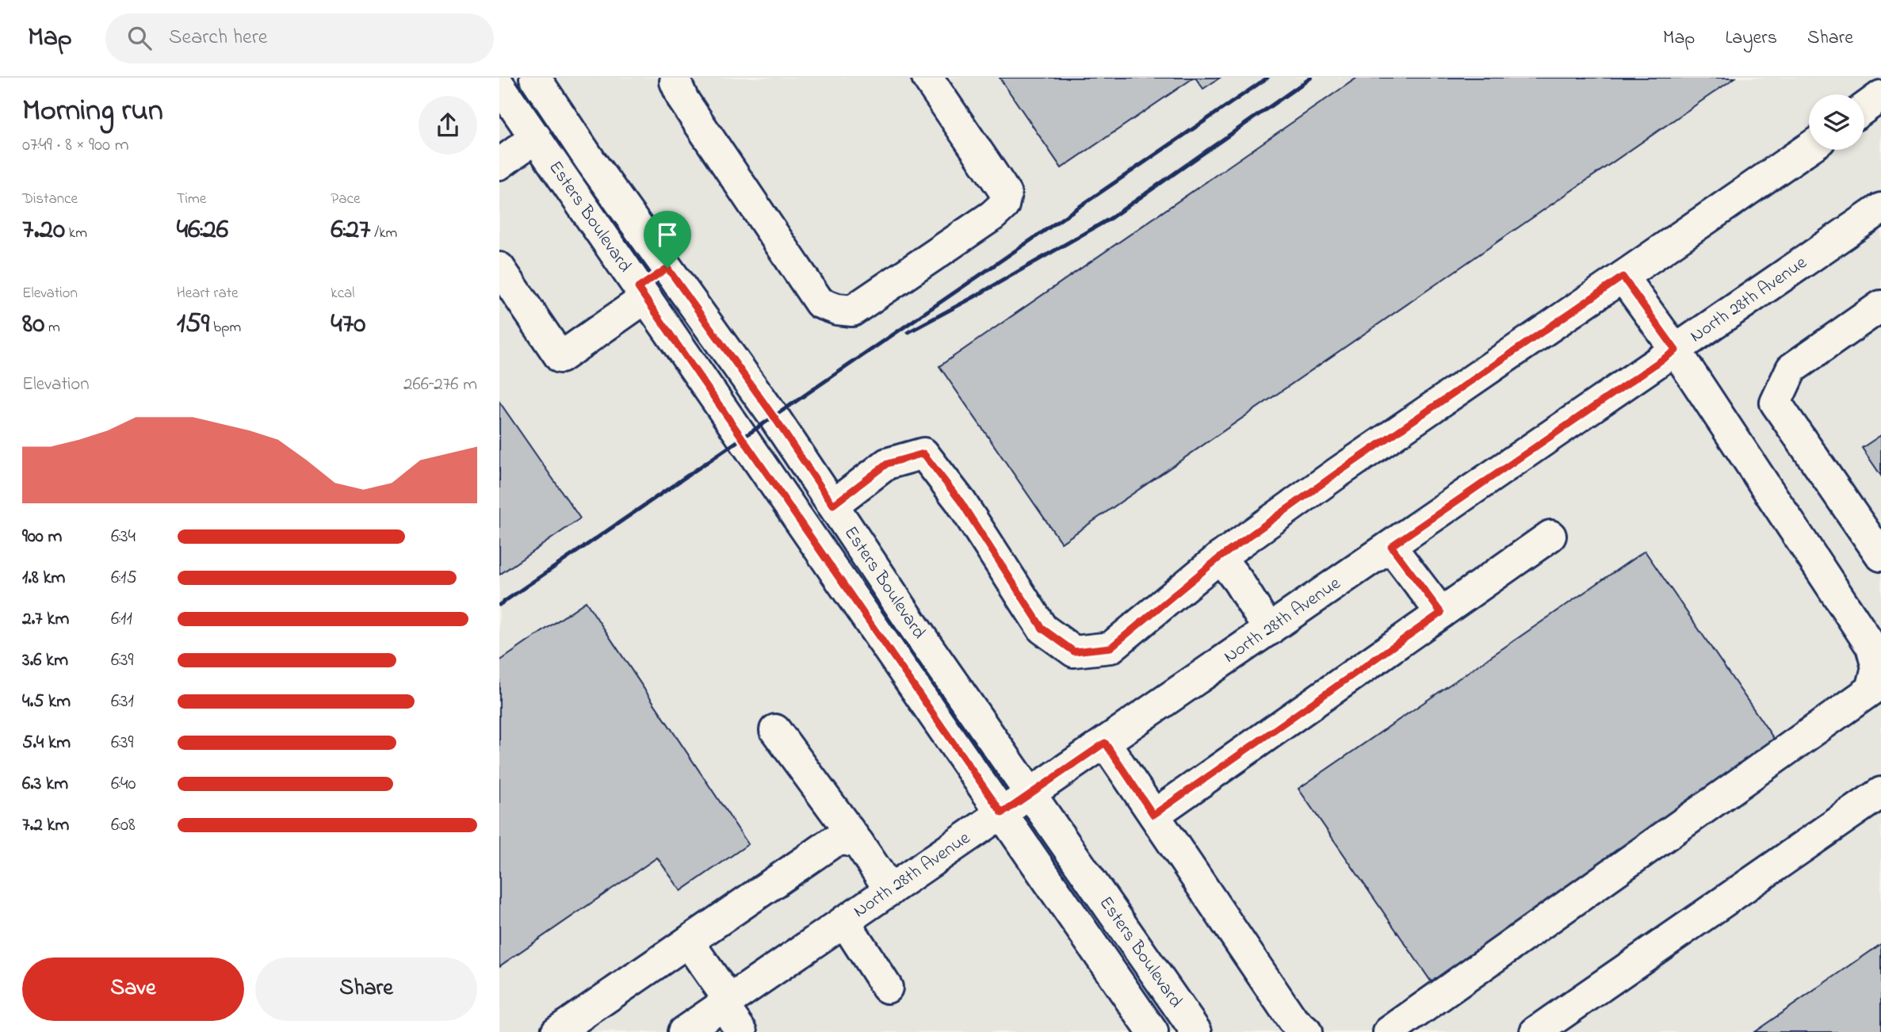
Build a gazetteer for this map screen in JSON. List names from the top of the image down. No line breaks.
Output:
{"streets":{"street":["Esters Boulevard","North 28th Avenue"]},"crossings":[["Esters Boulevard","North 28th Avenue"]],"page":{"header":"Map","search":"Search here","nav":["Map","Layers","Share"],"heading":["Morning run","07:49 · 8 × 900 m"],"stats":[["Distance","7.20 km"],["Time","46:26"],["Pace","6:27 /km"],["Elevation","80 m"],["Heart rate","159 bpm"],["kcal","470"]],"chart":["Elevation","266–276 m"],"list":[{"name":"900 m","note":"6:34"},{"name":"1.8 km","note":"6:15"},{"name":"2.7 km","note":"6:11"},{"name":"3.6 km","note":"6:39"},{"name":"4.5 km","note":"6:31"},{"name":"5.4 km","note":"6:39"},{"name":"6.3 km","note":"6:40"},{"name":"7.2 km","note":"6:08"}],"buttons":["Save","Share"]}}
